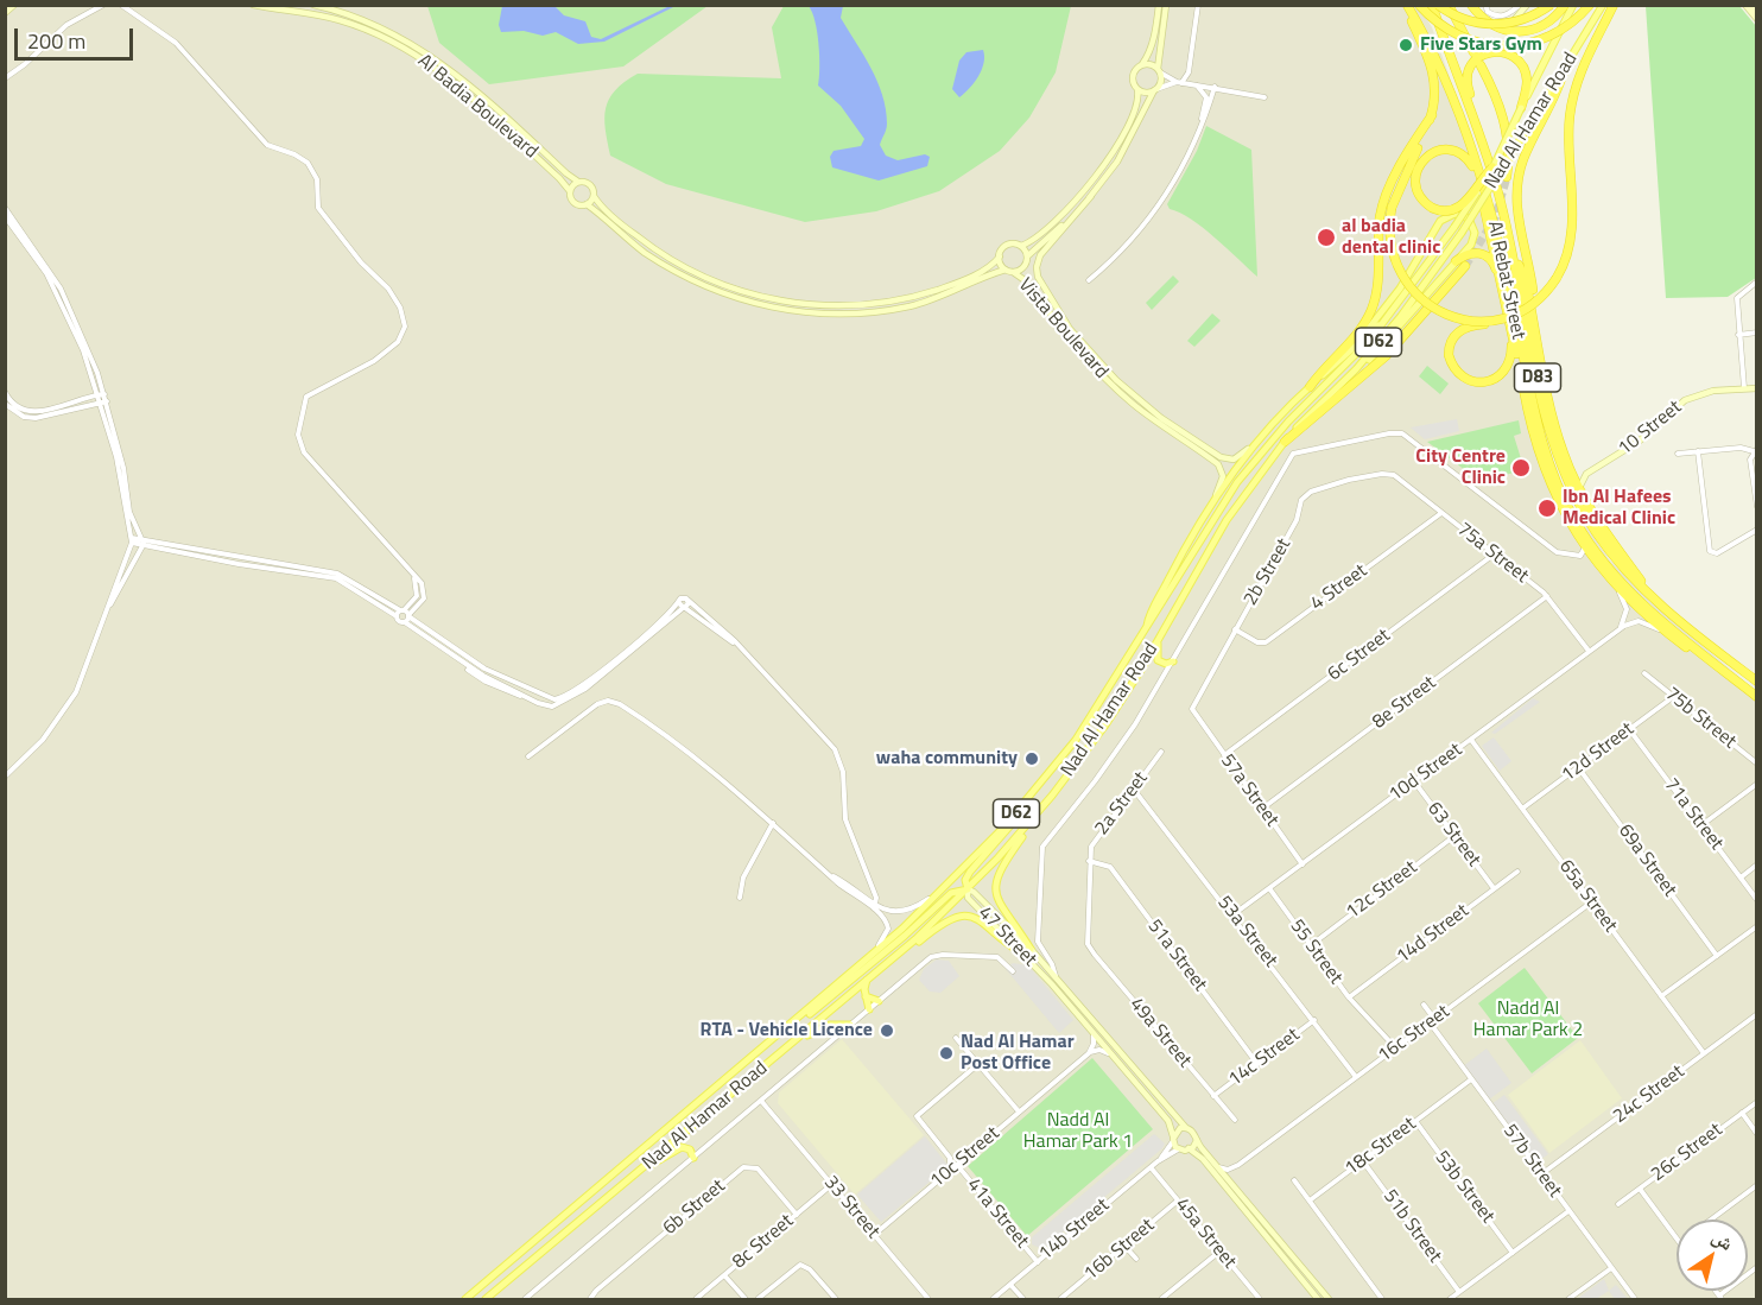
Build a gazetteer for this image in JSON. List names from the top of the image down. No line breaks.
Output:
{"streets":{"highway":["Al Rebat Street","D83"],"main road":["Nad Al Hamar Road","D62"],"street":["Al Badia Boulevard","Vista Boulevard","10 Street","75a Street","2b Street","4 Street","6c Street","8e Street","75b Street","12d Street","10d Street","57a Street","2a Street","71a Street","63 Street","69a Street","12c Street","65a Street","53a Street","14d Street","47 Street","55 Street","51a Street","49a Street","16c Street","14c Street","24c Street","18c Street","26c Street","10c Street","57b Street","53b Street","6b Street","33 Street","41a Street","51b Street","14b Street","45a Street","8c Street","16b Street"]},"crossings":[["Nad Al Hamar Road","47 Street"],["Nad Al Hamar Road","33 Street"],["75a Street","2b Street"],["75a Street","4 Street"],["75a Street","6c Street"],["75a Street","8e Street"],["75a Street","10d Street"],["2b Street","4 Street"],["2b Street","57a Street"],["6c Street","57a Street"],["8e Street","57a Street"],["75b Street","12d Street"],["12d Street","71a Street"],["12d Street","69a Street"],["12d Street","65a Street"],["10d Street","57a Street"],["10d Street","63 Street"],["10d Street","65a Street"],["10d Street","53a Street"],["10d Street","55 Street"],["2a Street","53a Street"],["2a Street","51a Street"],["2a Street","49a Street"],["63 Street","12c Street"],["63 Street","14d Street"],["12c Street","55 Street"],["65a Street","16c Street"],["65a Street","24c Street"],["53a Street","16c Street"],["53a Street","14c Street"],["14d Street","55 Street"],["47 Street","14b Street"],["55 Street","16c Street"],["51a Street","14c Street"],["49a Street","14c Street"],["16c Street","57b Street"],["24c Street","57b Street"],["18c Street","57b Street"],["18c Street","53b Street"],["18c Street","51b Street"],["10c Street","33 Street"],["10c Street","41a Street"],["6b Street","8c Street"],["33 Street","8c Street"],["41a Street","14b Street"],["14b Street","45a Street"],["45a Street","16b Street"]],"parks":["Nadd Al Hamar Park 2","Nadd Al Hamar Park 1"],"places":["Five Stars Gym","al badia dental clinic","City Centre Clinic","Ibn Al Hafees Medical Clinic","waha community","RTA - Vehicle Licence","Nad Al Hamar Post Office"],"scale_bar":"200 m","north":"top right"}
